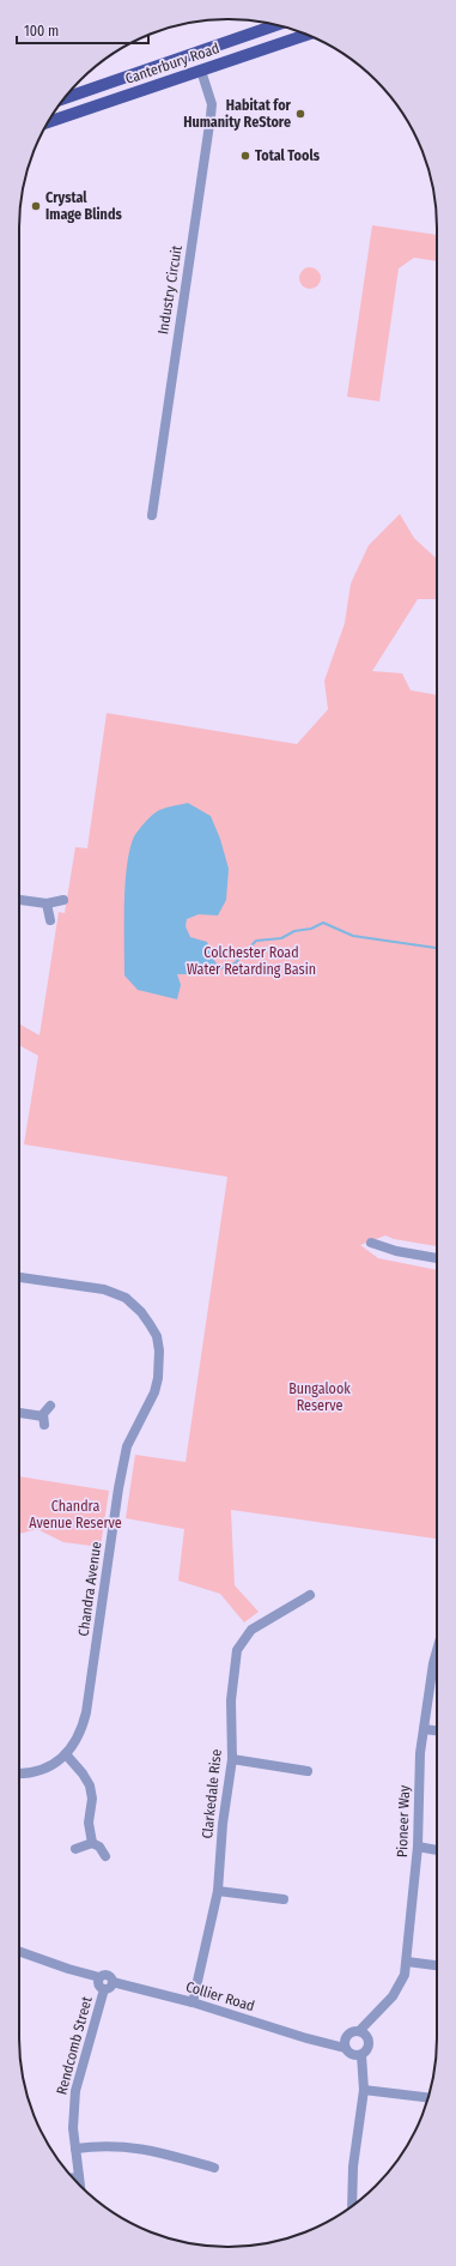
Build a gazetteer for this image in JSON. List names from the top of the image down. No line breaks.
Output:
{"streets":{"main road":["Canterbury Road"],"street":["Industry Circuit","Chandra Avenue","Clarkedale Rise","Pioneer Way","Collier Road","Rendcomb Street"]},"crossings":[["Canterbury Road","Industry Circuit"],["Clarkedale Rise","Collier Road"],["Pioneer Way","Collier Road"],["Collier Road","Rendcomb Street"]],"parks":["Colchester Road Water Retarding Basin","Bungalook Reserve","Chandra Avenue Reserve"],"places":["Habitat for Humanity ReStore","Total Tools","Crystal Image Blinds"],"scale_bar":"100 m"}
